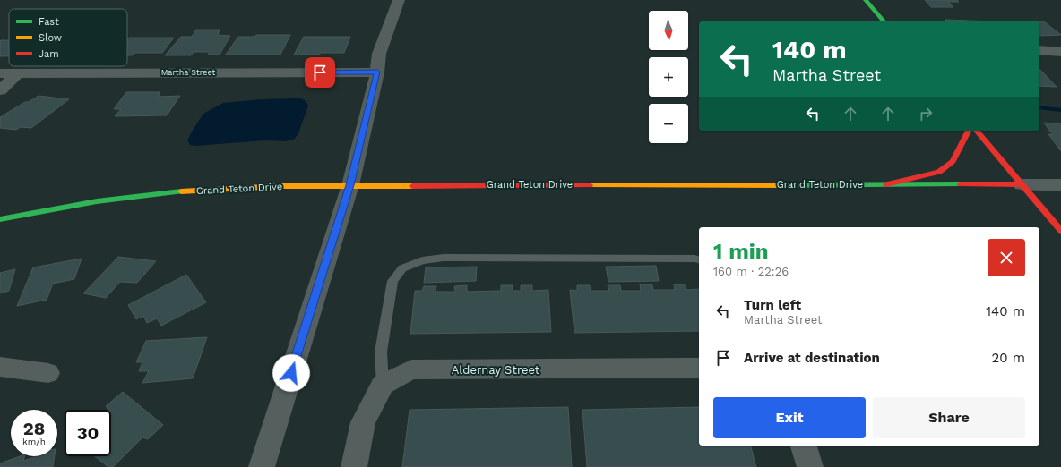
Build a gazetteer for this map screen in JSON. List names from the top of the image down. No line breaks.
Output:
{"streets":{"street":["Martha Street","Grand Teton Drive","Aldernay Street"]},"legend":["Fast","Slow","Jam"],"north":"bottom","page":{"map_buttons":["+","−"],"turn":["140 m","Martha Street"],"heading":["1 min","160 m · 22:26"],"list":[{"name":"Turn left","note":"Martha Street","value":"140 m"},{"name":"Arrive at destination","value":"20 m"}],"buttons":["Exit","Share"],"speed":"28 km/h","limit":"30"}}
